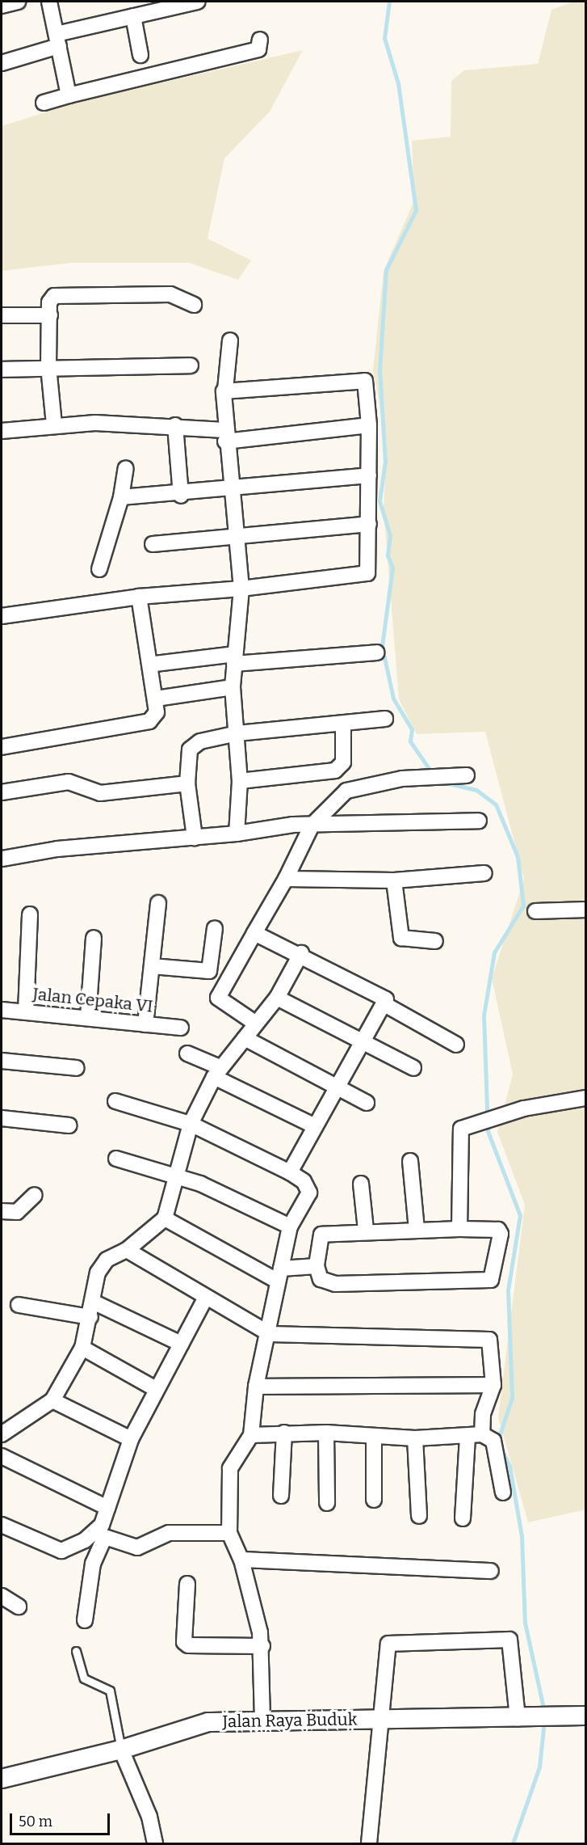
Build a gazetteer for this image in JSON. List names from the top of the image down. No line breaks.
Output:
{"streets":{"street":["Jalan Cepaka VI","Jalan Raya Buduk"]},"scale_bar":"50 m"}
